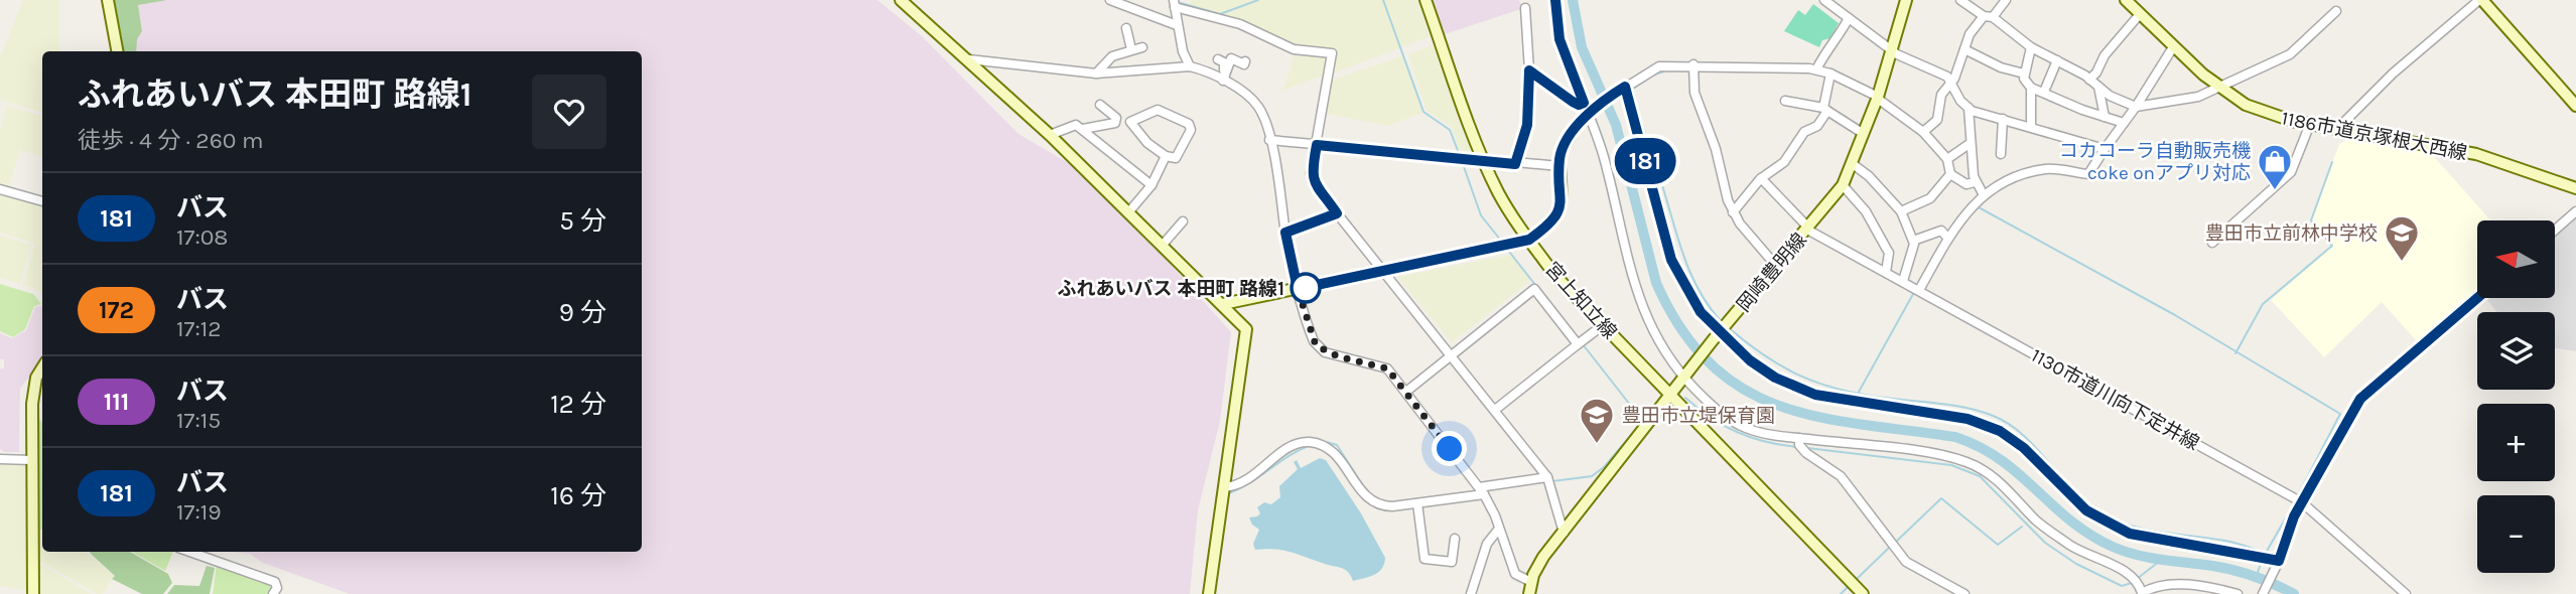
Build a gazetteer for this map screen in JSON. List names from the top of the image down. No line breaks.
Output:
{"streets":{"street":["1186市道京塚根大西線","岡崎豊明線","宮上知立線","1130市道川向下定井線"]},"crossings":[["岡崎豊明線","宮上知立線"],["岡崎豊明線","1130市道川向下定井線"]],"places":{"shop":["コカコーラ自動販売機 coke onアプリ対応"],"school or university":["豊田市立前林中学校","豊田市立堤保育園"],"other":["ふれあいバス 本田町 路線1"]},"lines":["bus line 181"],"north":"left","page":{"on_map":"181","heading":["ふれあいバス 本田町 路線1","徒歩 · 4 分 · 260 m"],"list":[{"mark":"181","name":"バス","note":"17:08","value":"5 分"},{"mark":"172","name":"バス","note":"17:12","value":"9 分"},{"mark":"111","name":"バス","note":"17:15","value":"12 分"},{"mark":"181","name":"バス","note":"17:19","value":"16 分"}],"map_buttons":["+","−"]}}
